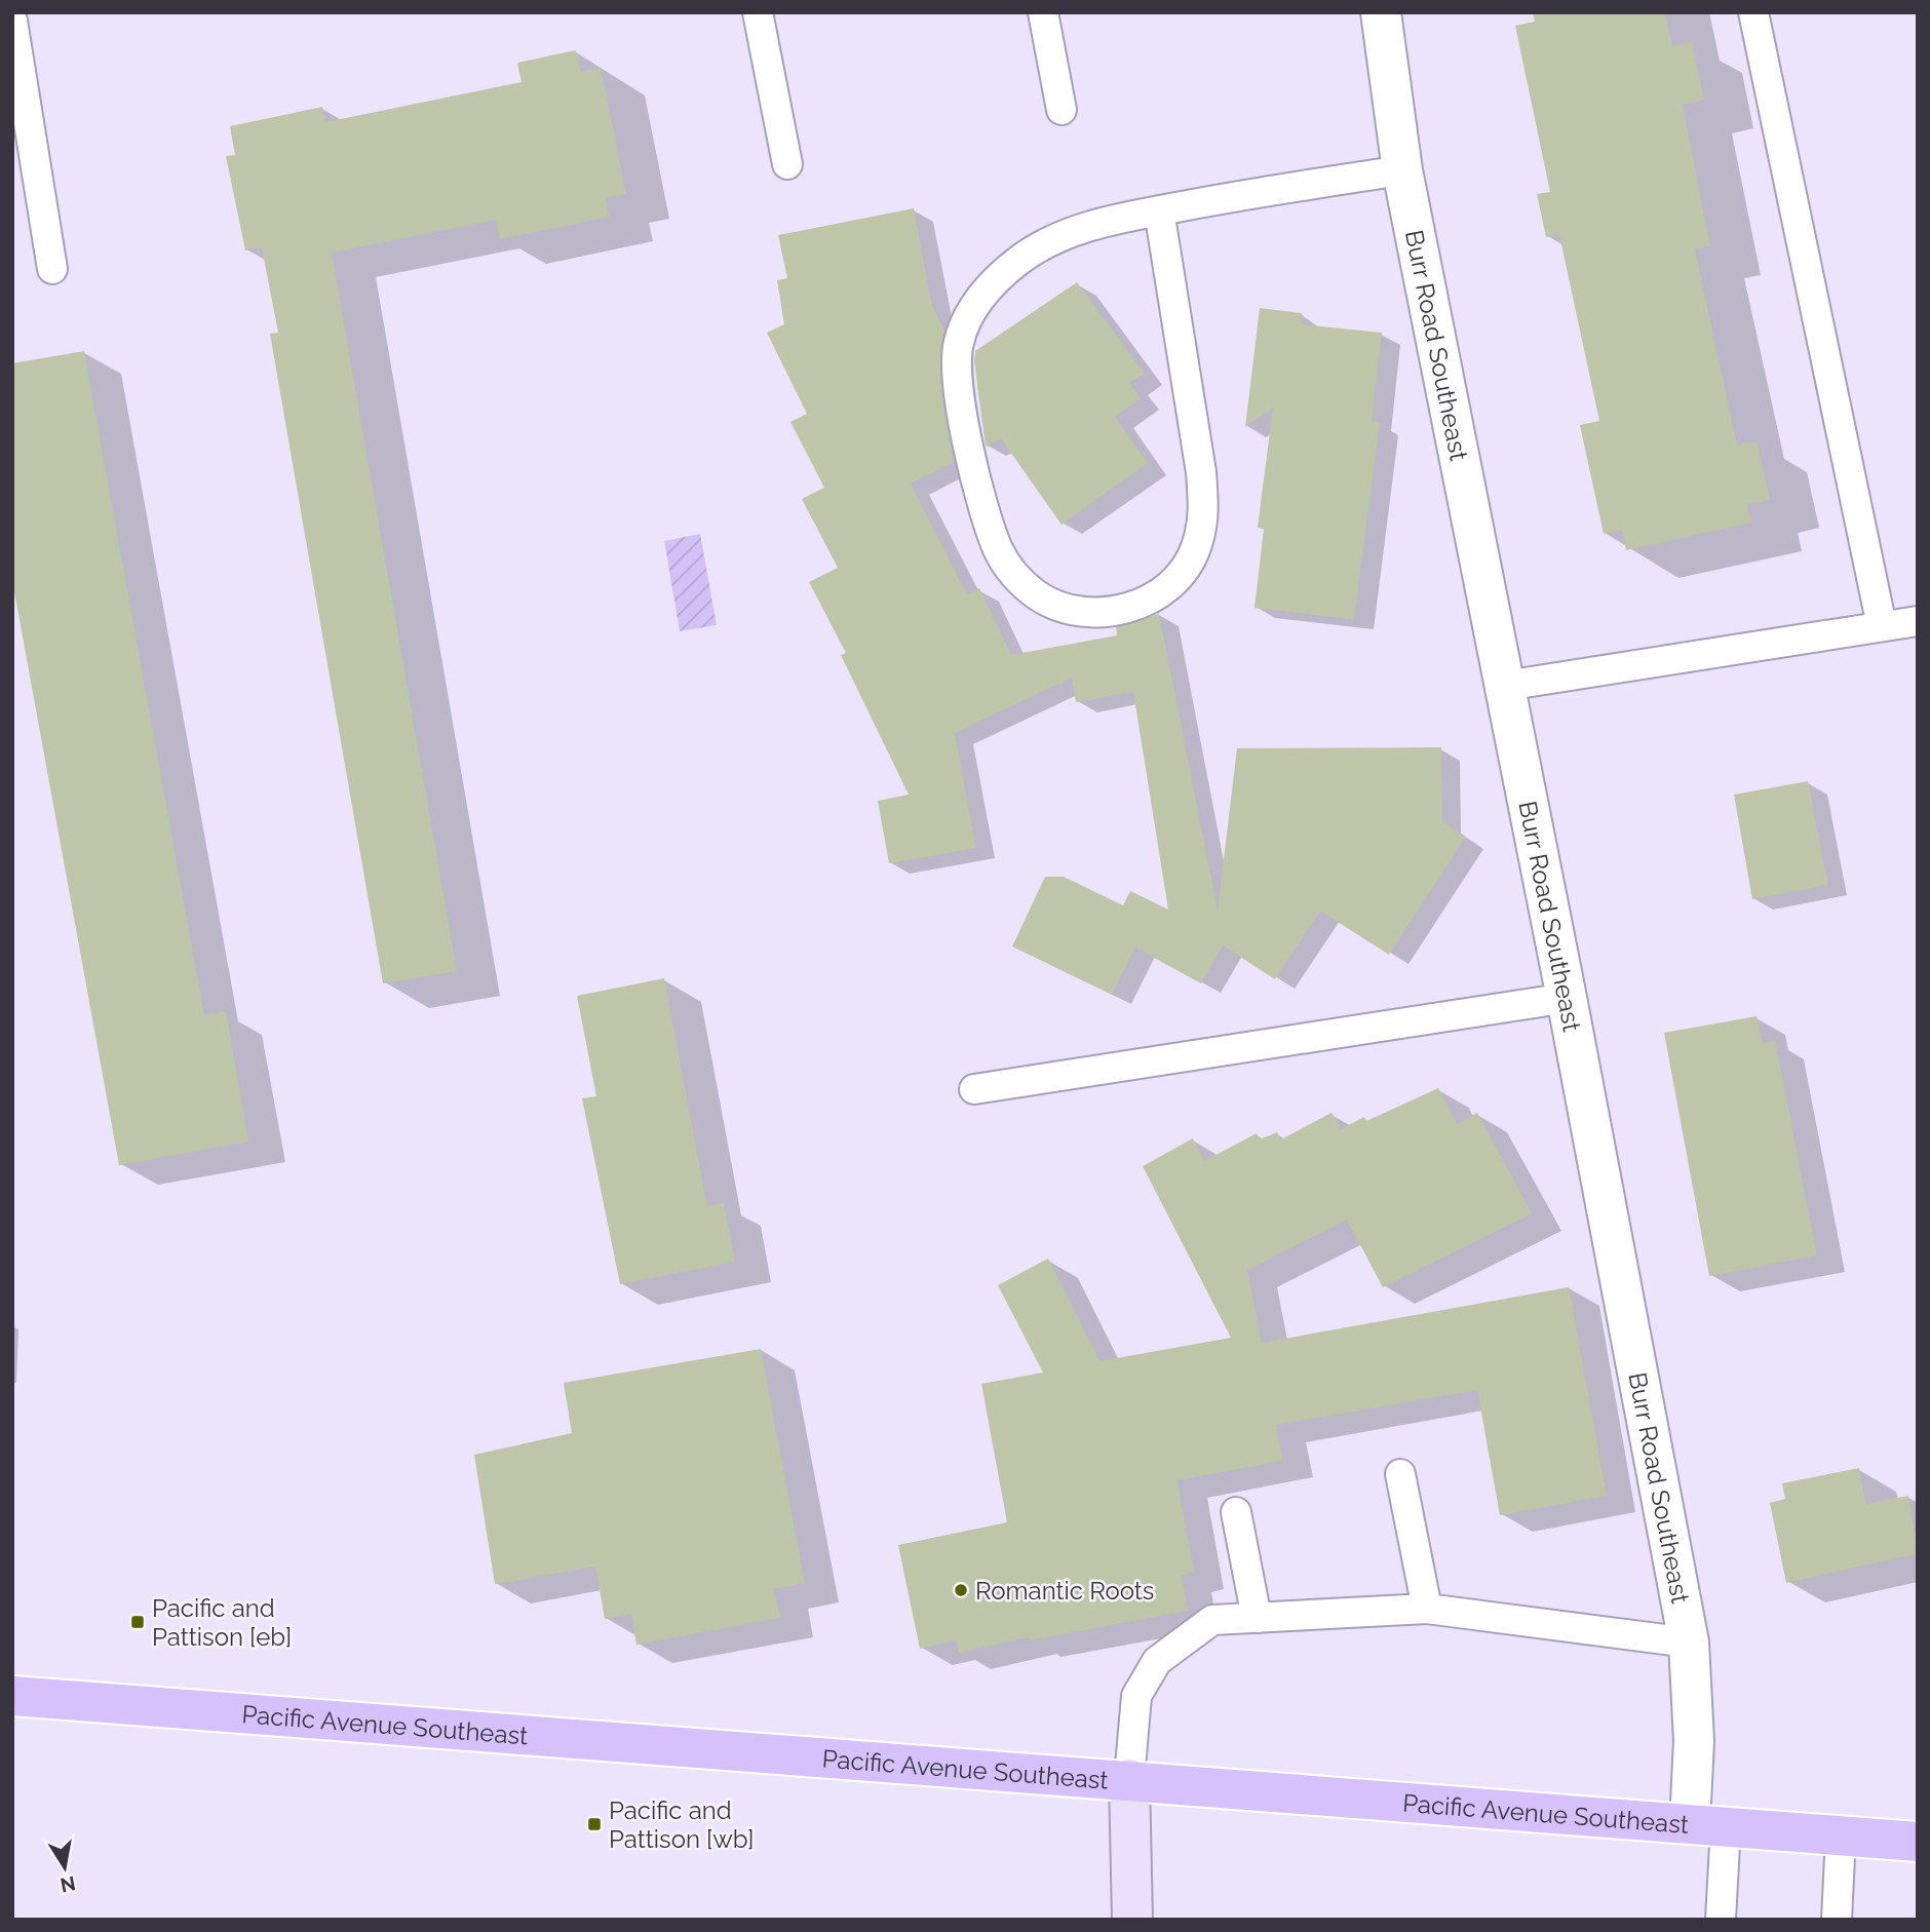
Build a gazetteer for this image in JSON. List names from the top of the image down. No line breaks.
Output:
{"streets":{"main road":["Pacific Avenue Southeast"],"street":["Burr Road Southeast"]},"crossings":[["Burr Road Southeast","Pacific Avenue Southeast"]],"places":{"other":["Romantic Roots"],"transit":["Pacific and Pattison [eb]","Pacific and Pattison [wb]"]},"north":"bottom"}
